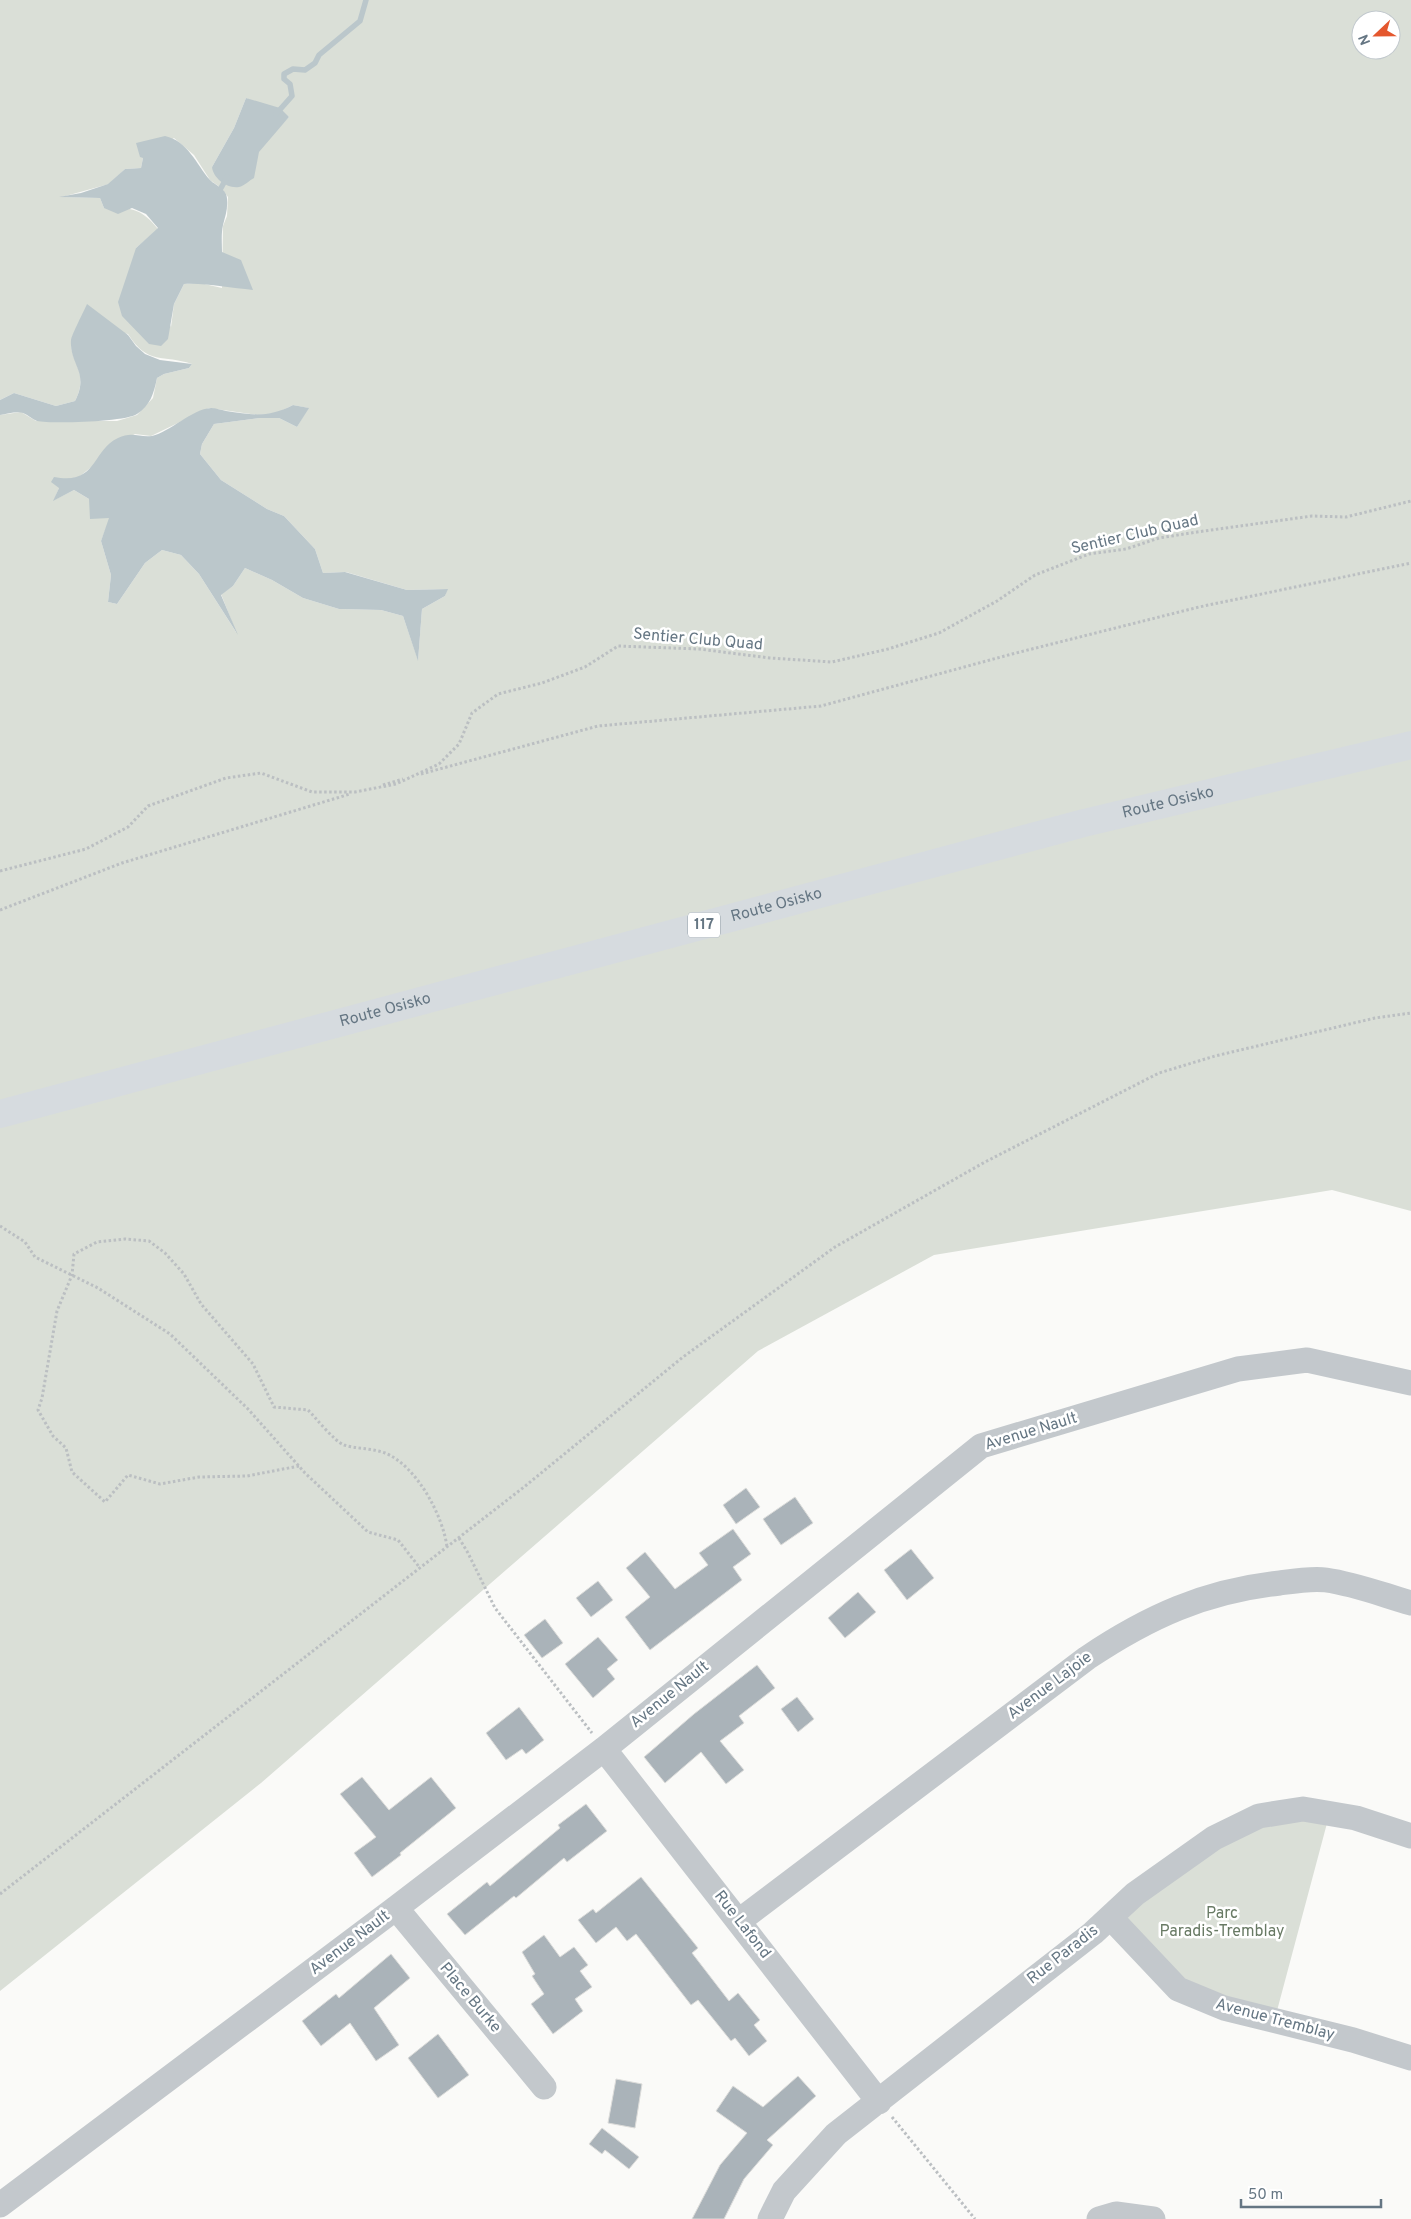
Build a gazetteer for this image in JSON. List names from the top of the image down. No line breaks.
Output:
{"streets":{"highway":["Route Osisko","117"],"street":["Avenue Nault","Avenue Lajoie","Rue Lafond","Rue Paradis","Place Burke","Avenue Tremblay"],"path":["Sentier Club Quad"]},"crossings":[["Avenue Nault","Rue Lafond"],["Avenue Nault","Place Burke"],["Avenue Lajoie","Rue Lafond"],["Rue Lafond","Rue Paradis"],["Rue Paradis","Avenue Tremblay"]],"parks":["Parc Paradis-Tremblay"],"scale_bar":"50 m","north":"left"}
